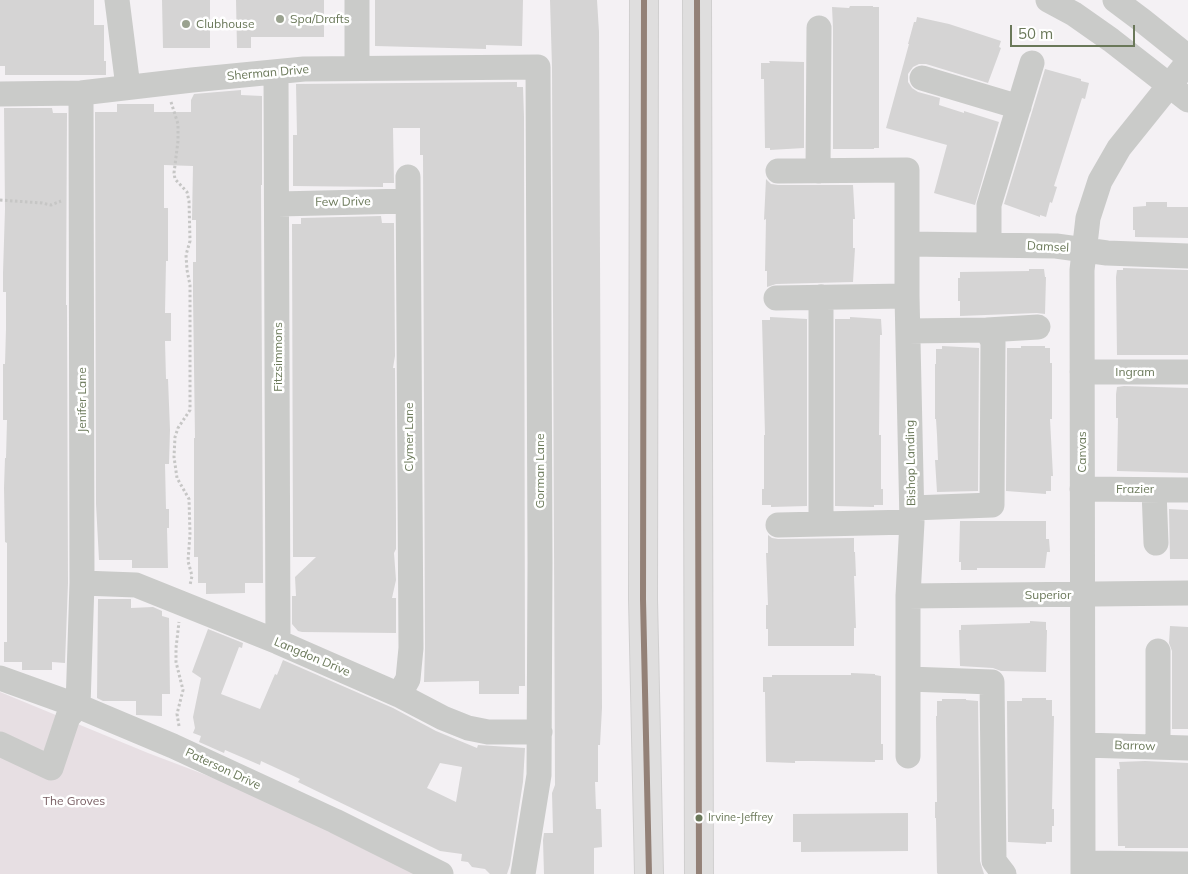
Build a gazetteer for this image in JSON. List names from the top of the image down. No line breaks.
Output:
{"streets":{"street":["Sherman Drive","Few Drive","Damsel","Fitzsimmons","Ingram","Jenifer Lane","Clymer Lane","Canvas","Bishop Landing","Gorman Lane","Frazier","Superior","Langdon Drive","Barrow","Paterson Drive"]},"crossings":[["Sherman Drive","Fitzsimmons"],["Sherman Drive","Jenifer Lane"],["Sherman Drive","Gorman Lane"],["Few Drive","Fitzsimmons"],["Few Drive","Clymer Lane"],["Damsel","Canvas"],["Damsel","Bishop Landing"],["Fitzsimmons","Langdon Drive"],["Ingram","Canvas"],["Jenifer Lane","Langdon Drive"],["Jenifer Lane","Paterson Drive"],["Clymer Lane","Langdon Drive"],["Canvas","Frazier"],["Canvas","Superior"],["Canvas","Barrow"],["Bishop Landing","Superior"],["Gorman Lane","Langdon Drive"]],"parks":["The Groves"],"places":["Spa/Drafts","Clubhouse","Irvine-Jeffrey"],"scale_bar":"50 m"}
